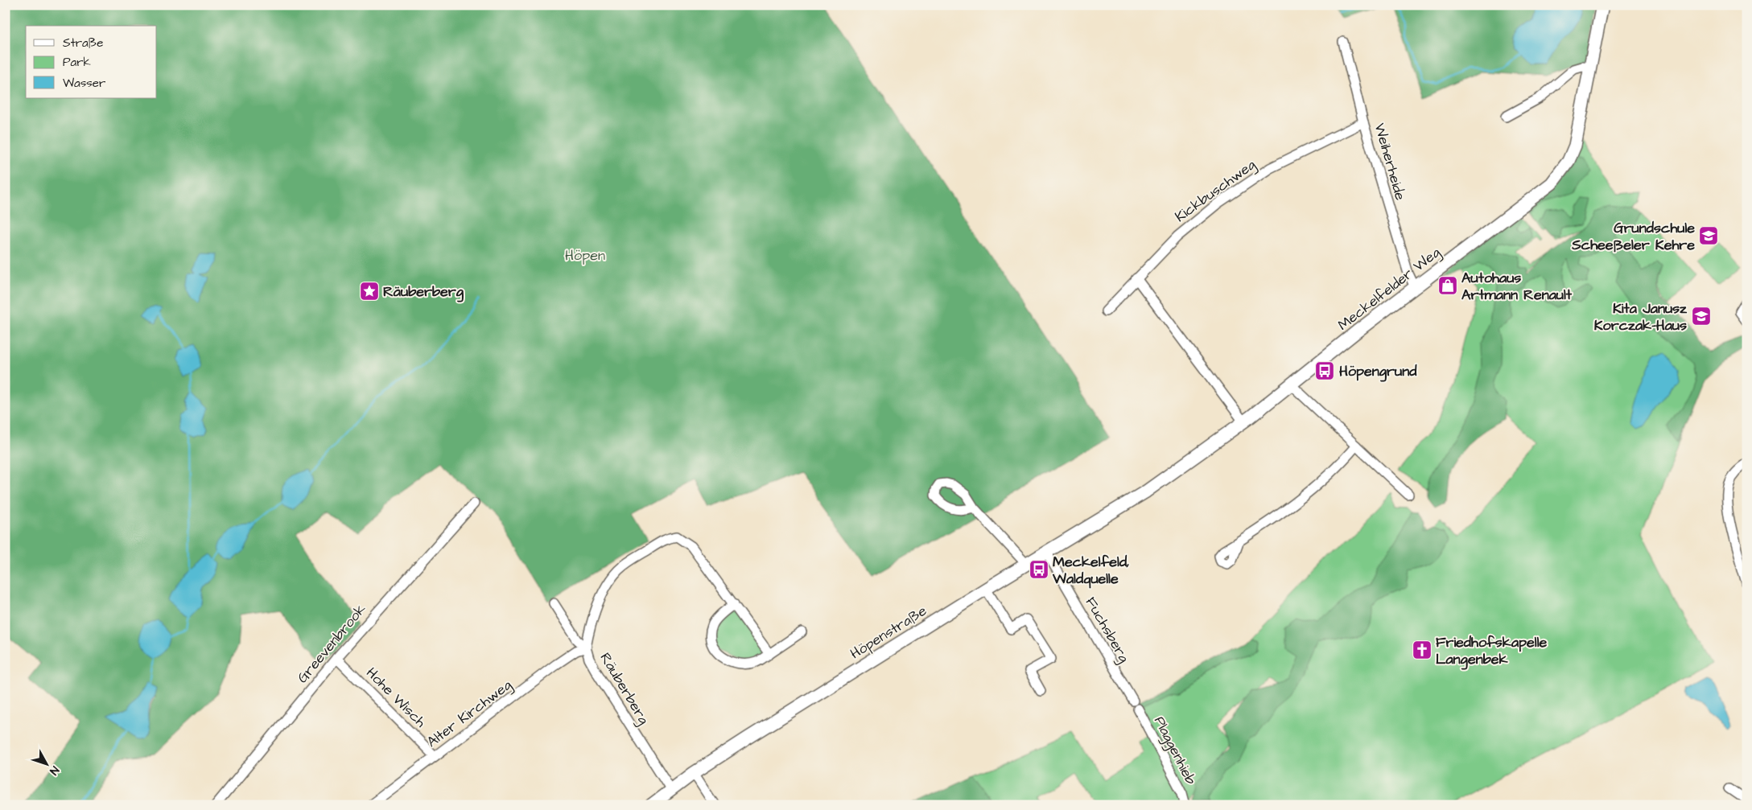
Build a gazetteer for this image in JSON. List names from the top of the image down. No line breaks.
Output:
{"streets":{"main road":["Meckelfelder Weg","Höpenstraße"],"street":["Weiherheide","Kickbuschweg","Fuchsberg","Greevenbrook","Räuberberg","Hohe Wisch","Alter Kirchweg","Plaggenhieb"]},"crossings":[["Weiherheide","Kickbuschweg"],["Weiherheide","Meckelfelder Weg"],["Meckelfelder Weg","Höpenstraße"],["Fuchsberg","Höpenstraße"],["Fuchsberg","Plaggenhieb"],["Höpenstraße","Räuberberg"],["Greevenbrook","Hohe Wisch"],["Räuberberg","Alter Kirchweg"],["Hohe Wisch","Alter Kirchweg"]],"parks":["Höpen"],"places":{"school or university":["Grundschule Scheeßeler Kehre","Kita Janusz Korczak-Haus"],"shop":["Autohaus Artmann Renault"],"place":["Räuberberg"],"bus stop":["Höpengrund","Meckelfeld, Waldquelle"],"church":["Friedhofskapelle Langenbek"]},"legend":["Straße","Park","Wasser"],"north":"bottom right"}
